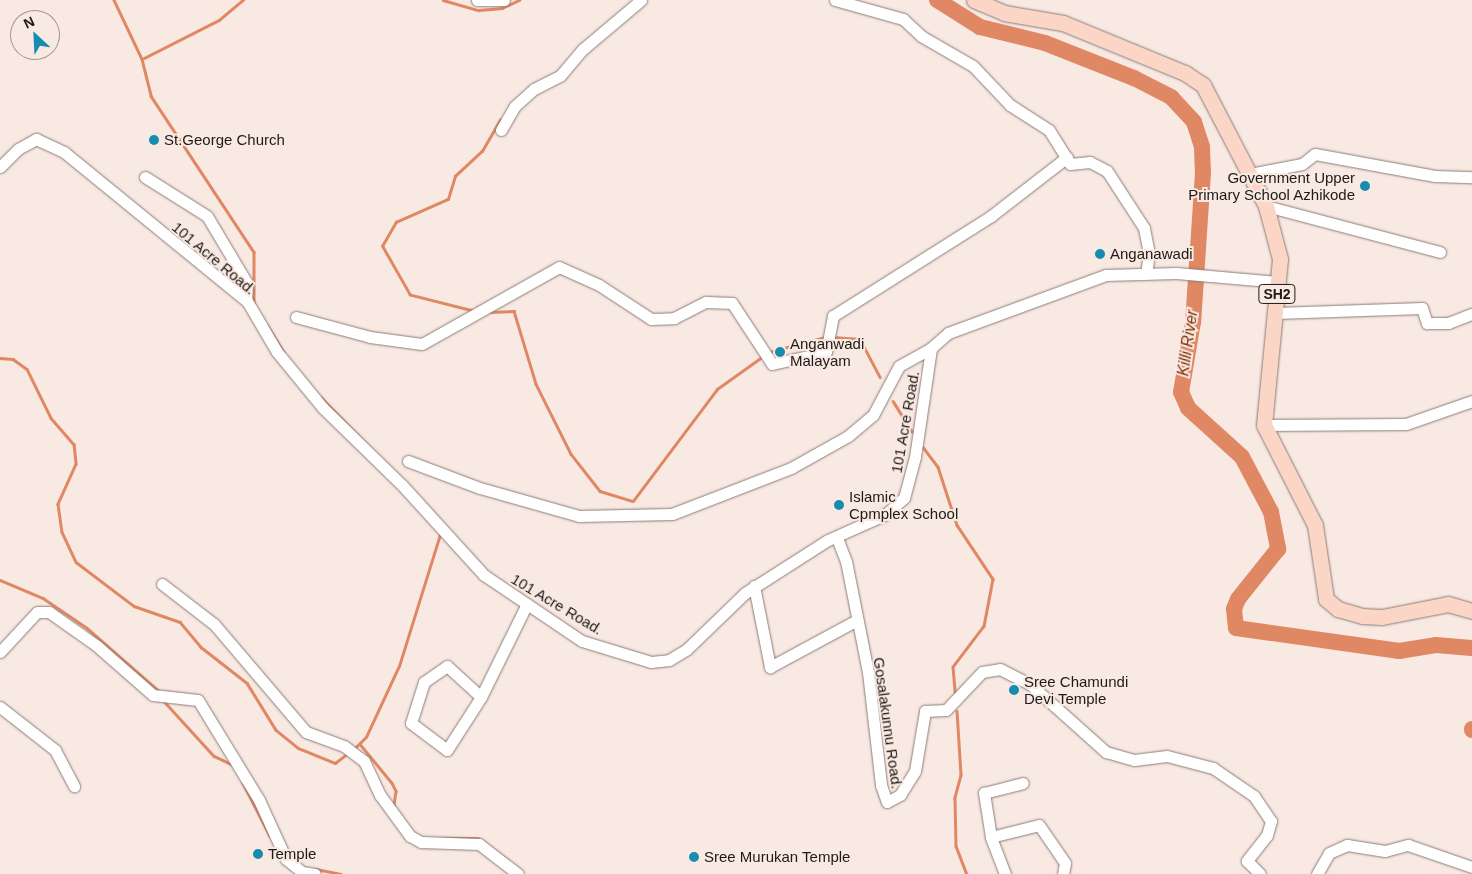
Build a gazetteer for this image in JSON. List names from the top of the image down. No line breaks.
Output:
{"streets":{"main road":["SH2"],"street":["101 Acre Road.","Gosalakunnu Road."]},"crossings":[["101 Acre Road.","Gosalakunnu Road."]],"water":["Killi River"],"places":["St.George Church","Government Upper Primary School Azhikode","Anganawadi","Anganwadi Malayam","Islamic Cpmplex School","Sree Chamundi Devi Temple","Temple","Sree Murukan Temple"],"north":"top left"}
